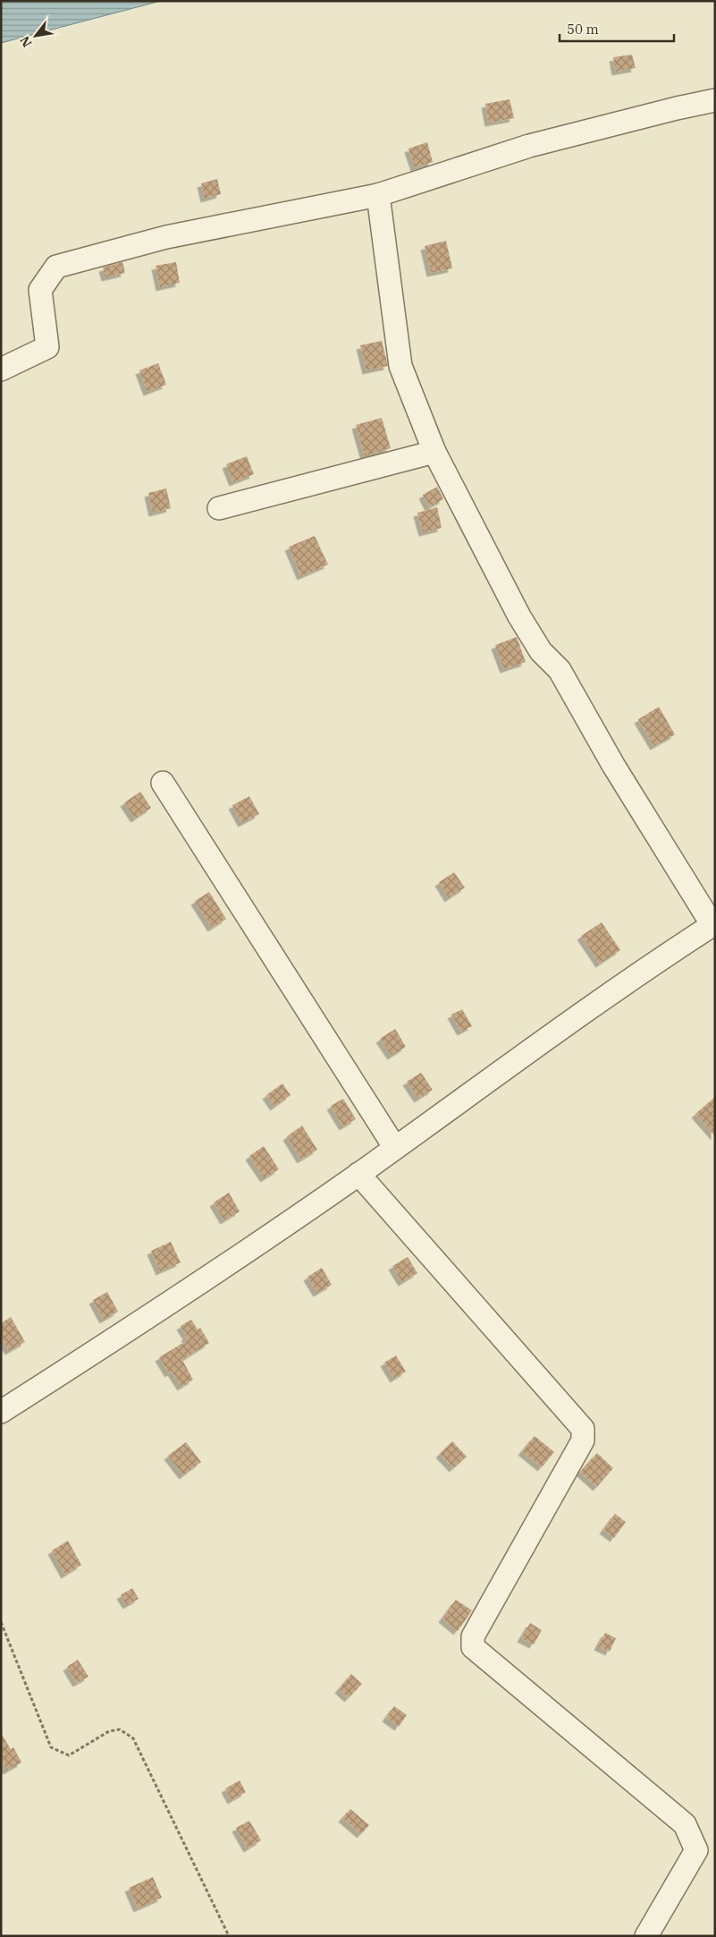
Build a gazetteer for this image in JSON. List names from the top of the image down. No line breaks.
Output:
{"scale_bar":"50 m","north":"bottom left"}
